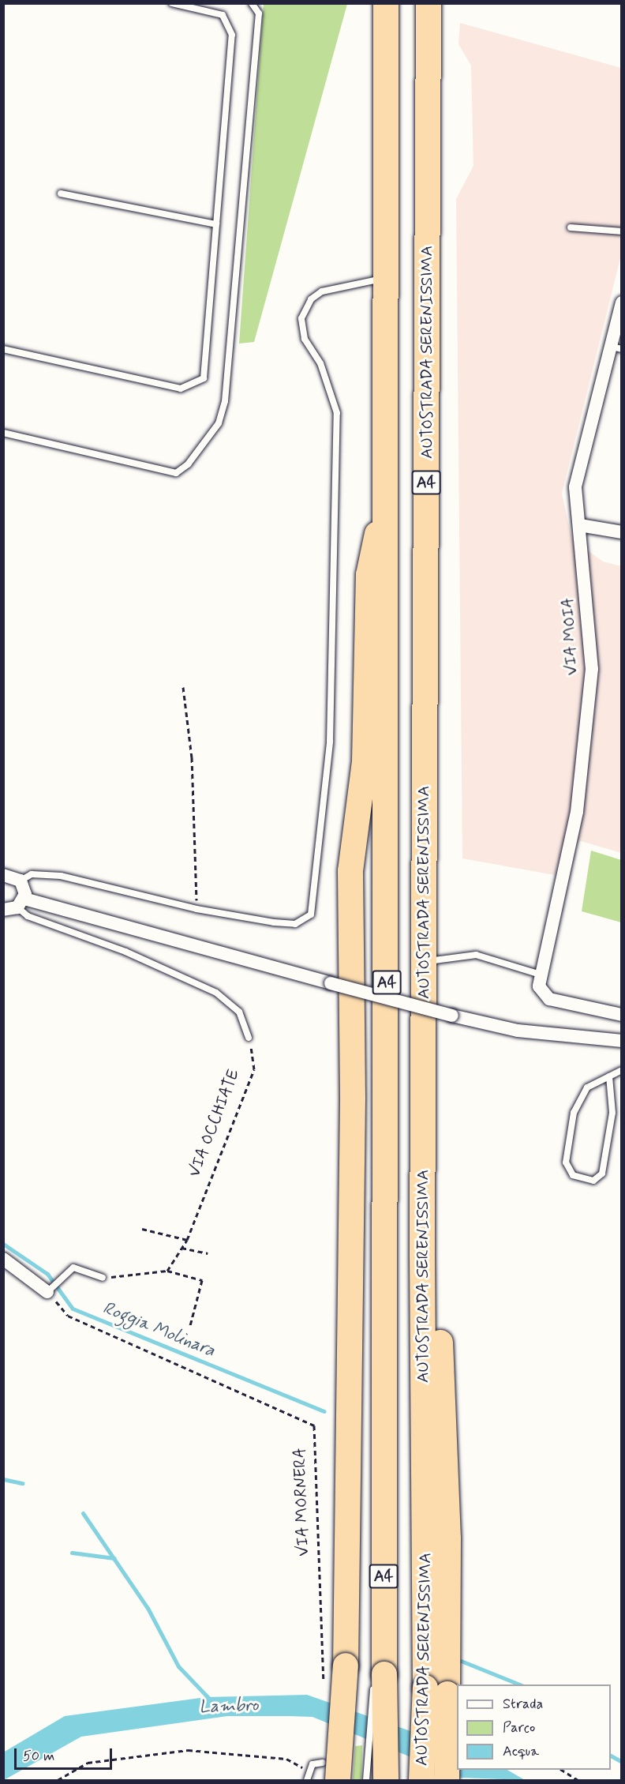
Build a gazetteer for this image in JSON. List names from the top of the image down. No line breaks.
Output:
{"streets":{"highway":["AUTOSTRADA SERENISSIMA","A4"],"street":["VIA MOIA"],"path":["VIA OCCHIATE","VIA MORNERA"]},"water":["Roggia Molinara","Lambro"],"legend":["Strada","Parco","Acqua"],"scale_bar":"50 m"}
